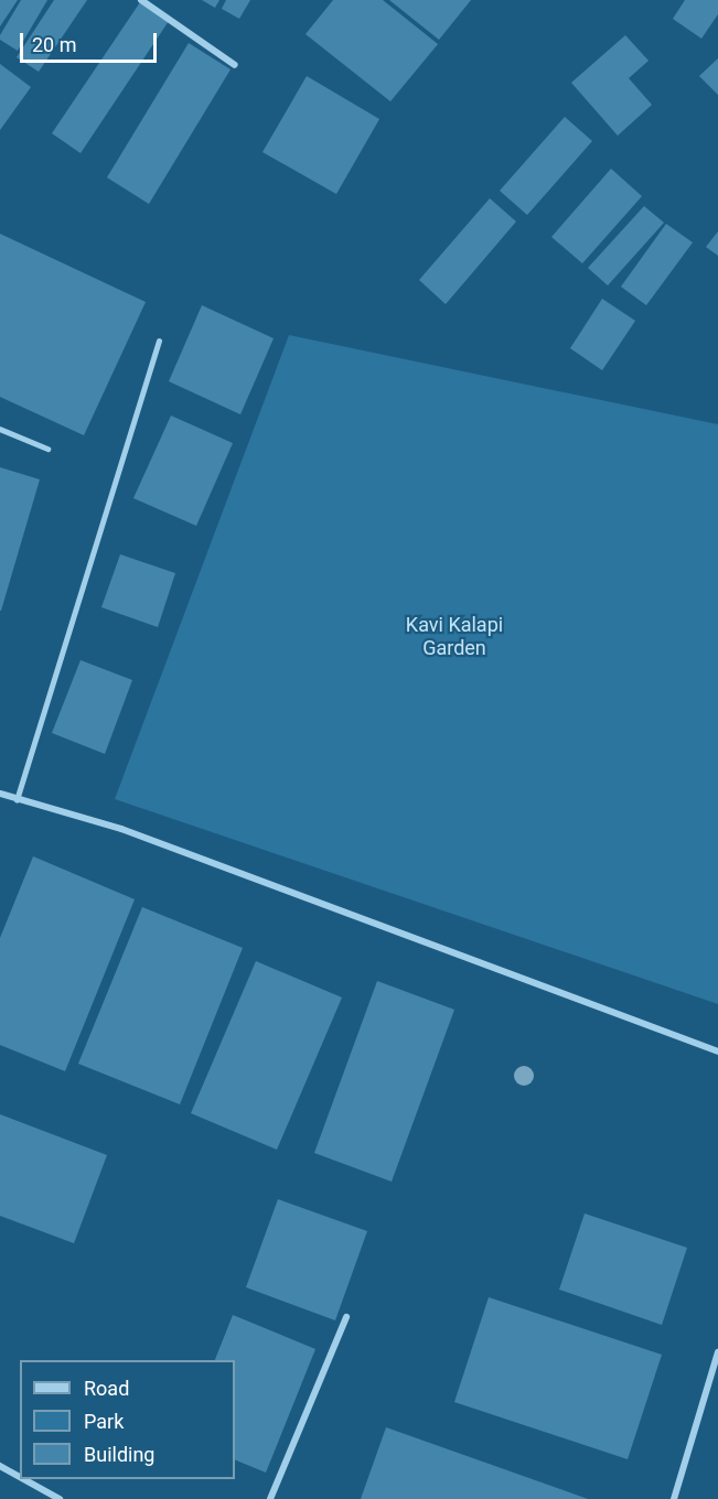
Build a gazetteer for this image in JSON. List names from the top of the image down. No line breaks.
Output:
{"parks":["Kavi Kalapi Garden"],"legend":["Road","Park","Building"],"scale_bar":"20 m"}
